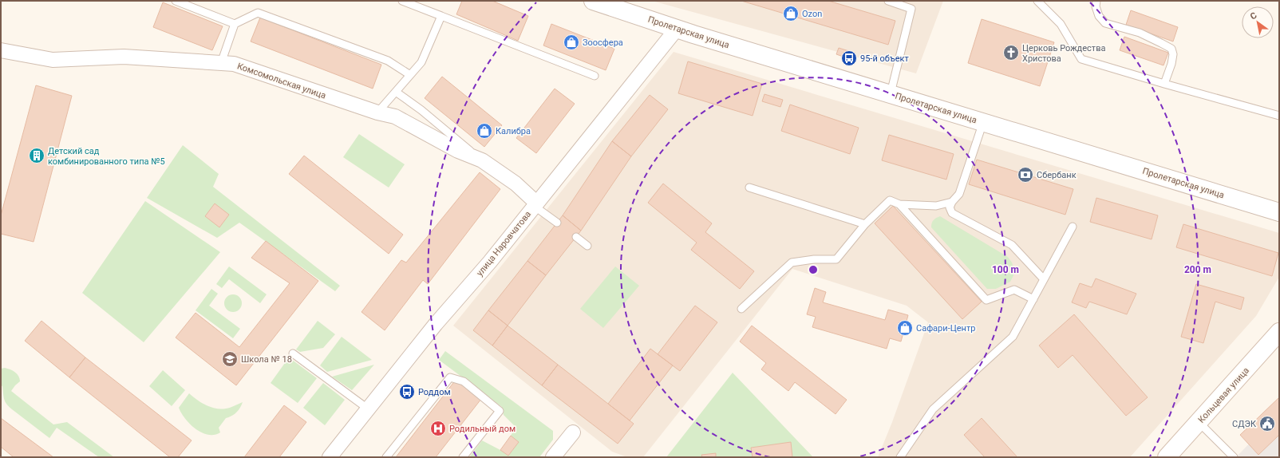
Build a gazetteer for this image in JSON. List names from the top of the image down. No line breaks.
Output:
{"streets":{"street":["Пролетарская улица","Комсомольская улица","улица Наровчатова","Кольцевая улица"]},"crossings":[["Пролетарская улица","улица Наровчатова"],["Комсомольская улица","улица Наровчатова"]],"places":{"shop":["Ozon","Зоосфера","Калибра","Сафари-Центр"],"church":["Церковь Рождества Христова"],"bus stop":["95-й объект","Роддом"],"building":["Детский сад комбинированного типа №5"],"bank":["Сбербанк"],"school or university":["Школа № 18"],"public building":["СДЭК"],"hospital":["Родильный дом"]},"north":"top left","rings":["100 m","200 m"]}
